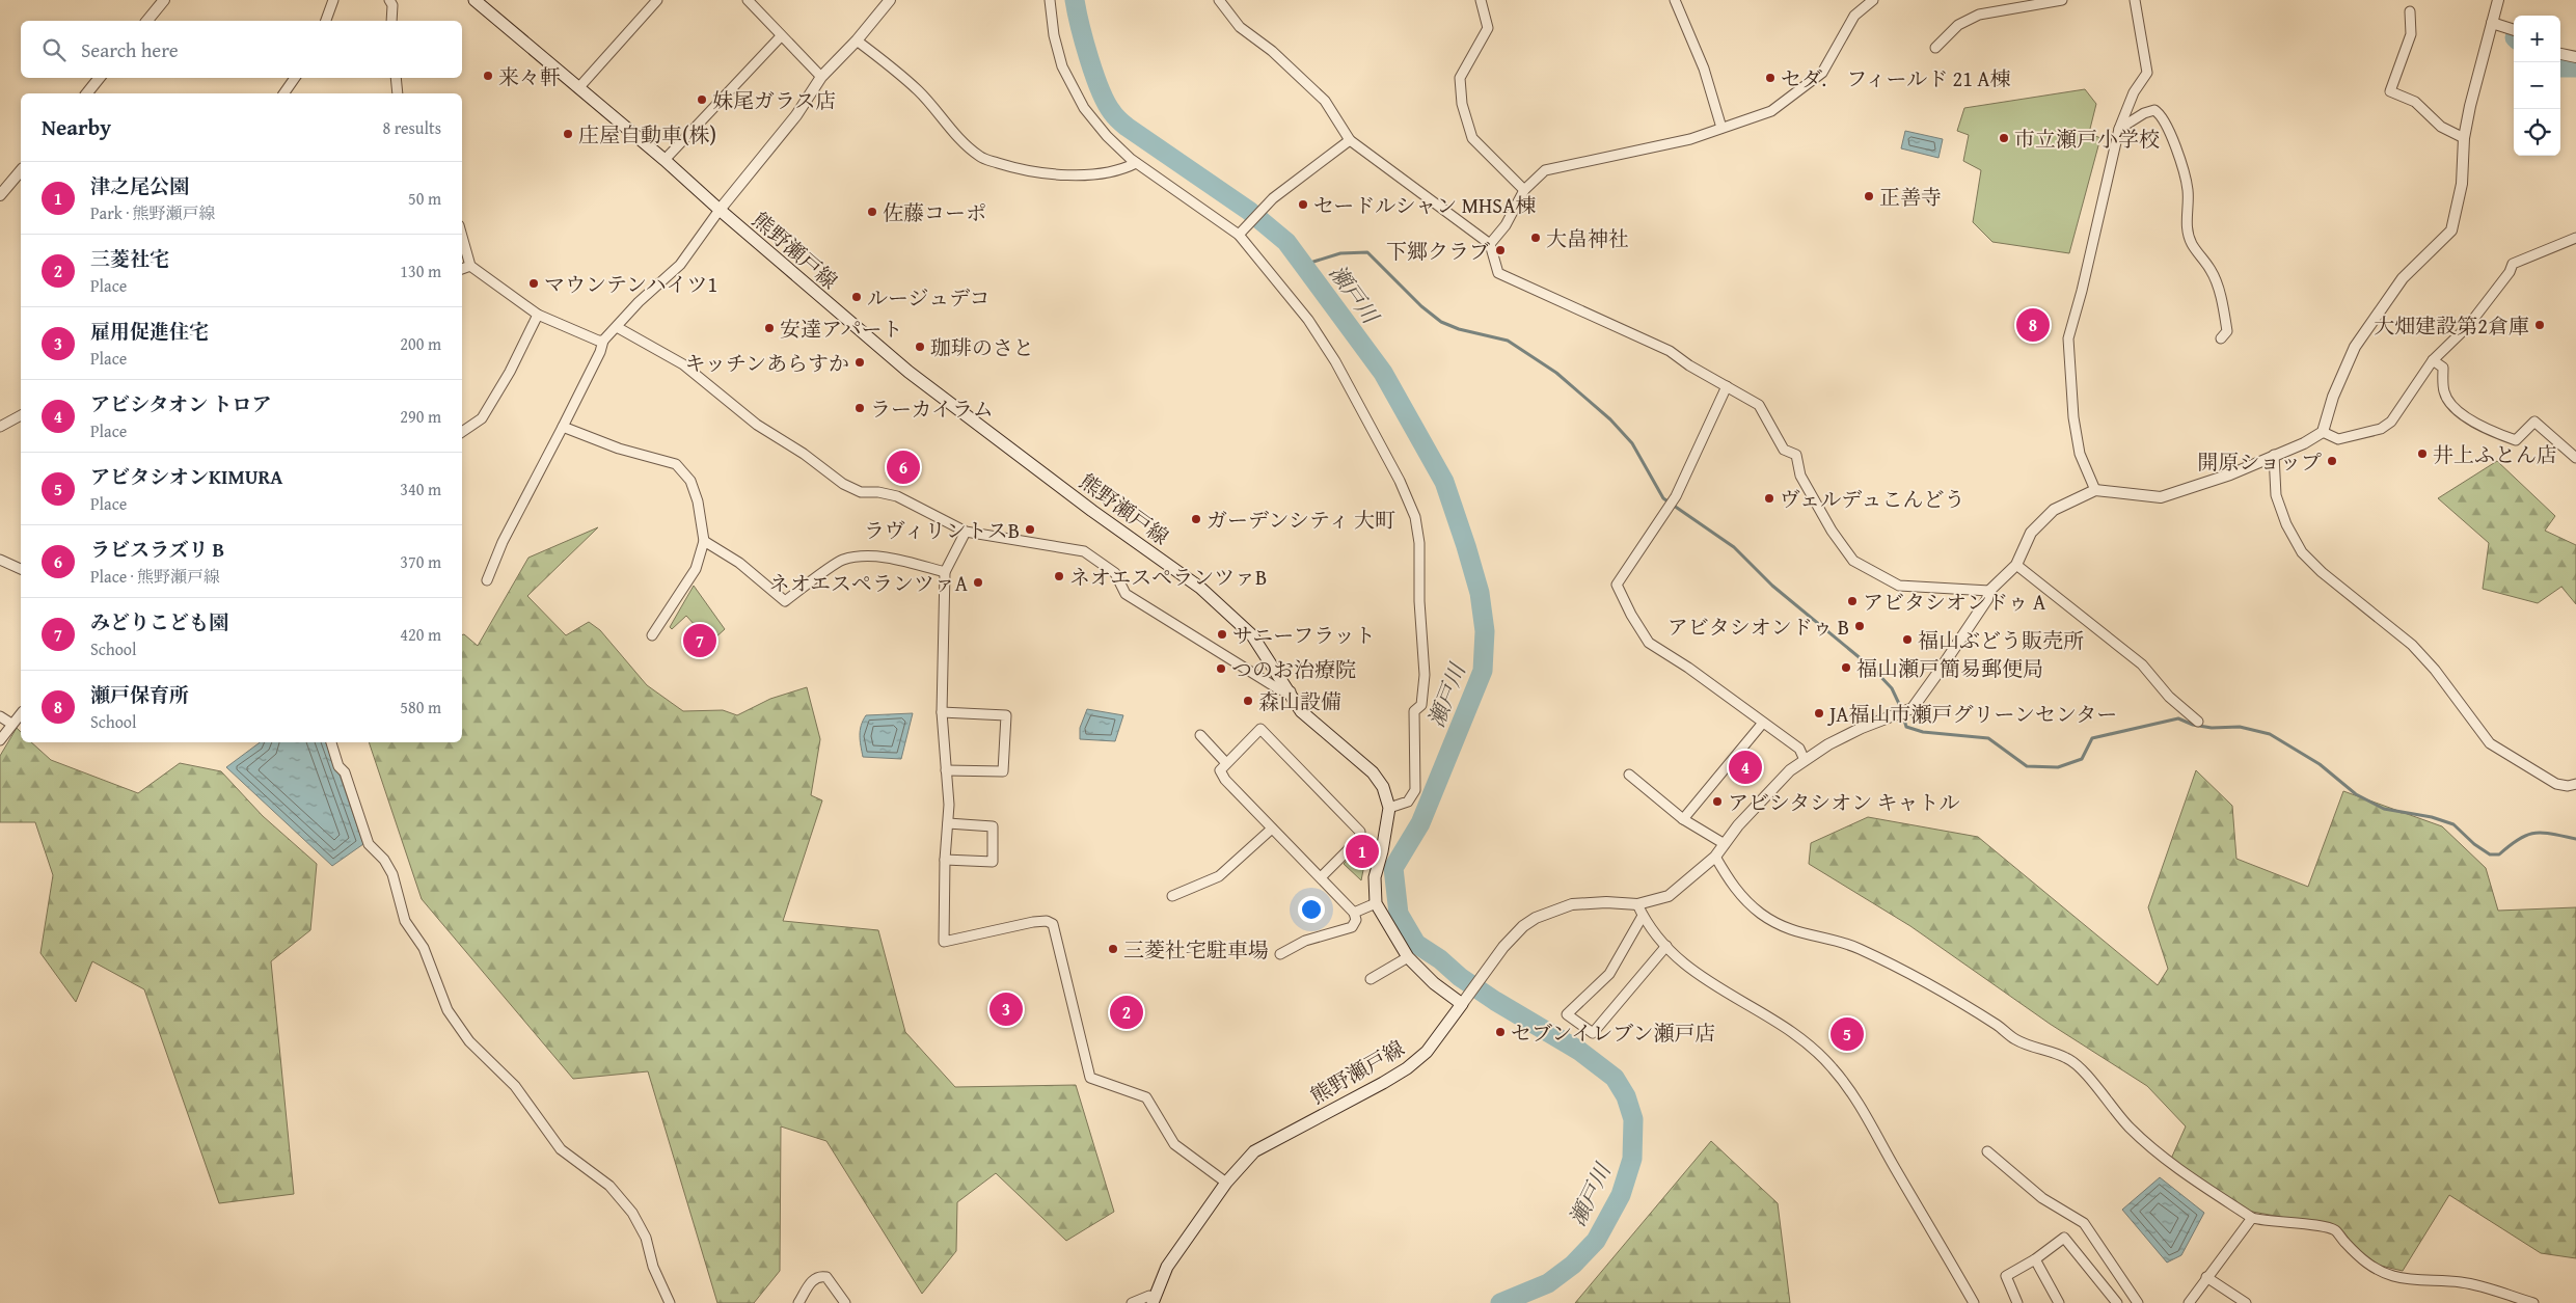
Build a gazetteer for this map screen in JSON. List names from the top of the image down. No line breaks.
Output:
{"streets":{"main road":["熊野瀬戸線"]},"water":["瀬戸川"],"places":["来々軒","セダ． フィールド 21 A棟","妹尾ガラス店","庄屋自動車(株)","市立瀬戸小学校","正善寺","セードルシャン MHSA棟","佐藤コーポ","大畠神社","下郷クラブ","マウンテンハイツ1","ルージュデコ","大畑建設第2倉庫","安達アパート","珈琲のさと","キッチンあらすか","ラーカイラム","井上ふとん店","開原ショップ","ヴェルデュこんどう","ガーデンシティ 大町","ラヴィリントスB","ネオエスペランツァB","ネオエスペランツァA","アビタシオンドゥ A","アビタシオンドゥ B","サニーフラット","福山ぶどう販売所","福山瀬戸簡易郵便局","つのお治療院","森山設備","JA福山市瀬戸グリーンセンター","アビシタシオン キャトル","三菱社宅駐車場","セブンイレブン瀬戸店"],"page":{"map_buttons":["+","−"],"search":"Search here","heading":["Nearby","8 results"],"list":[{"mark":"1","name":"津之尾公園","note":"Park · 熊野瀬戸線","value":"50 m"},{"mark":"2","name":"三菱社宅","note":"Place","value":"130 m"},{"mark":"3","name":"雇用促進住宅","note":"Place","value":"200 m"},{"mark":"4","name":"アビシタオン トロア","note":"Place","value":"290 m"},{"mark":"5","name":"アビタシオンKIMURA","note":"Place","value":"340 m"},{"mark":"6","name":"ラビスラズリ B","note":"Place · 熊野瀬戸線","value":"370 m"},{"mark":"7","name":"みどりこども園","note":"School","value":"420 m"},{"mark":"8","name":"瀬戸保育所","note":"School","value":"580 m"}],"pins":["8","6","7","4","1","3","2","5"]}}
